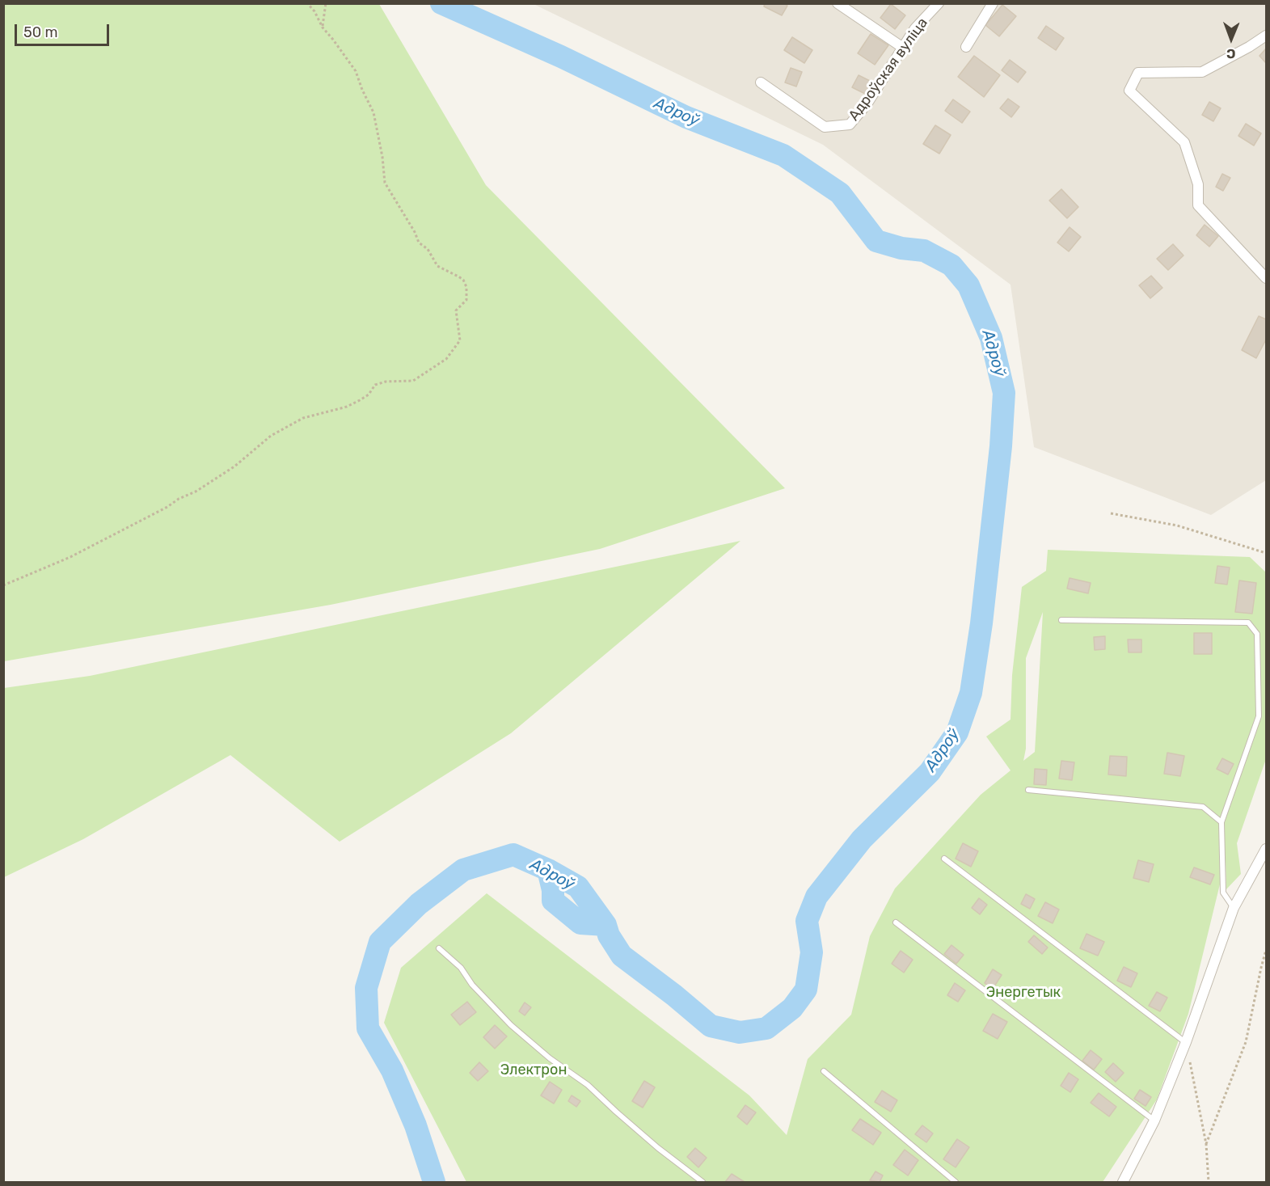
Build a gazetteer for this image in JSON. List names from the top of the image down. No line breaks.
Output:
{"streets":{"street":["Адроўская вуліца"]},"water":["Адроў"],"parks":["Энергетык","Электрон"],"scale_bar":"50 m","north":"bottom"}
